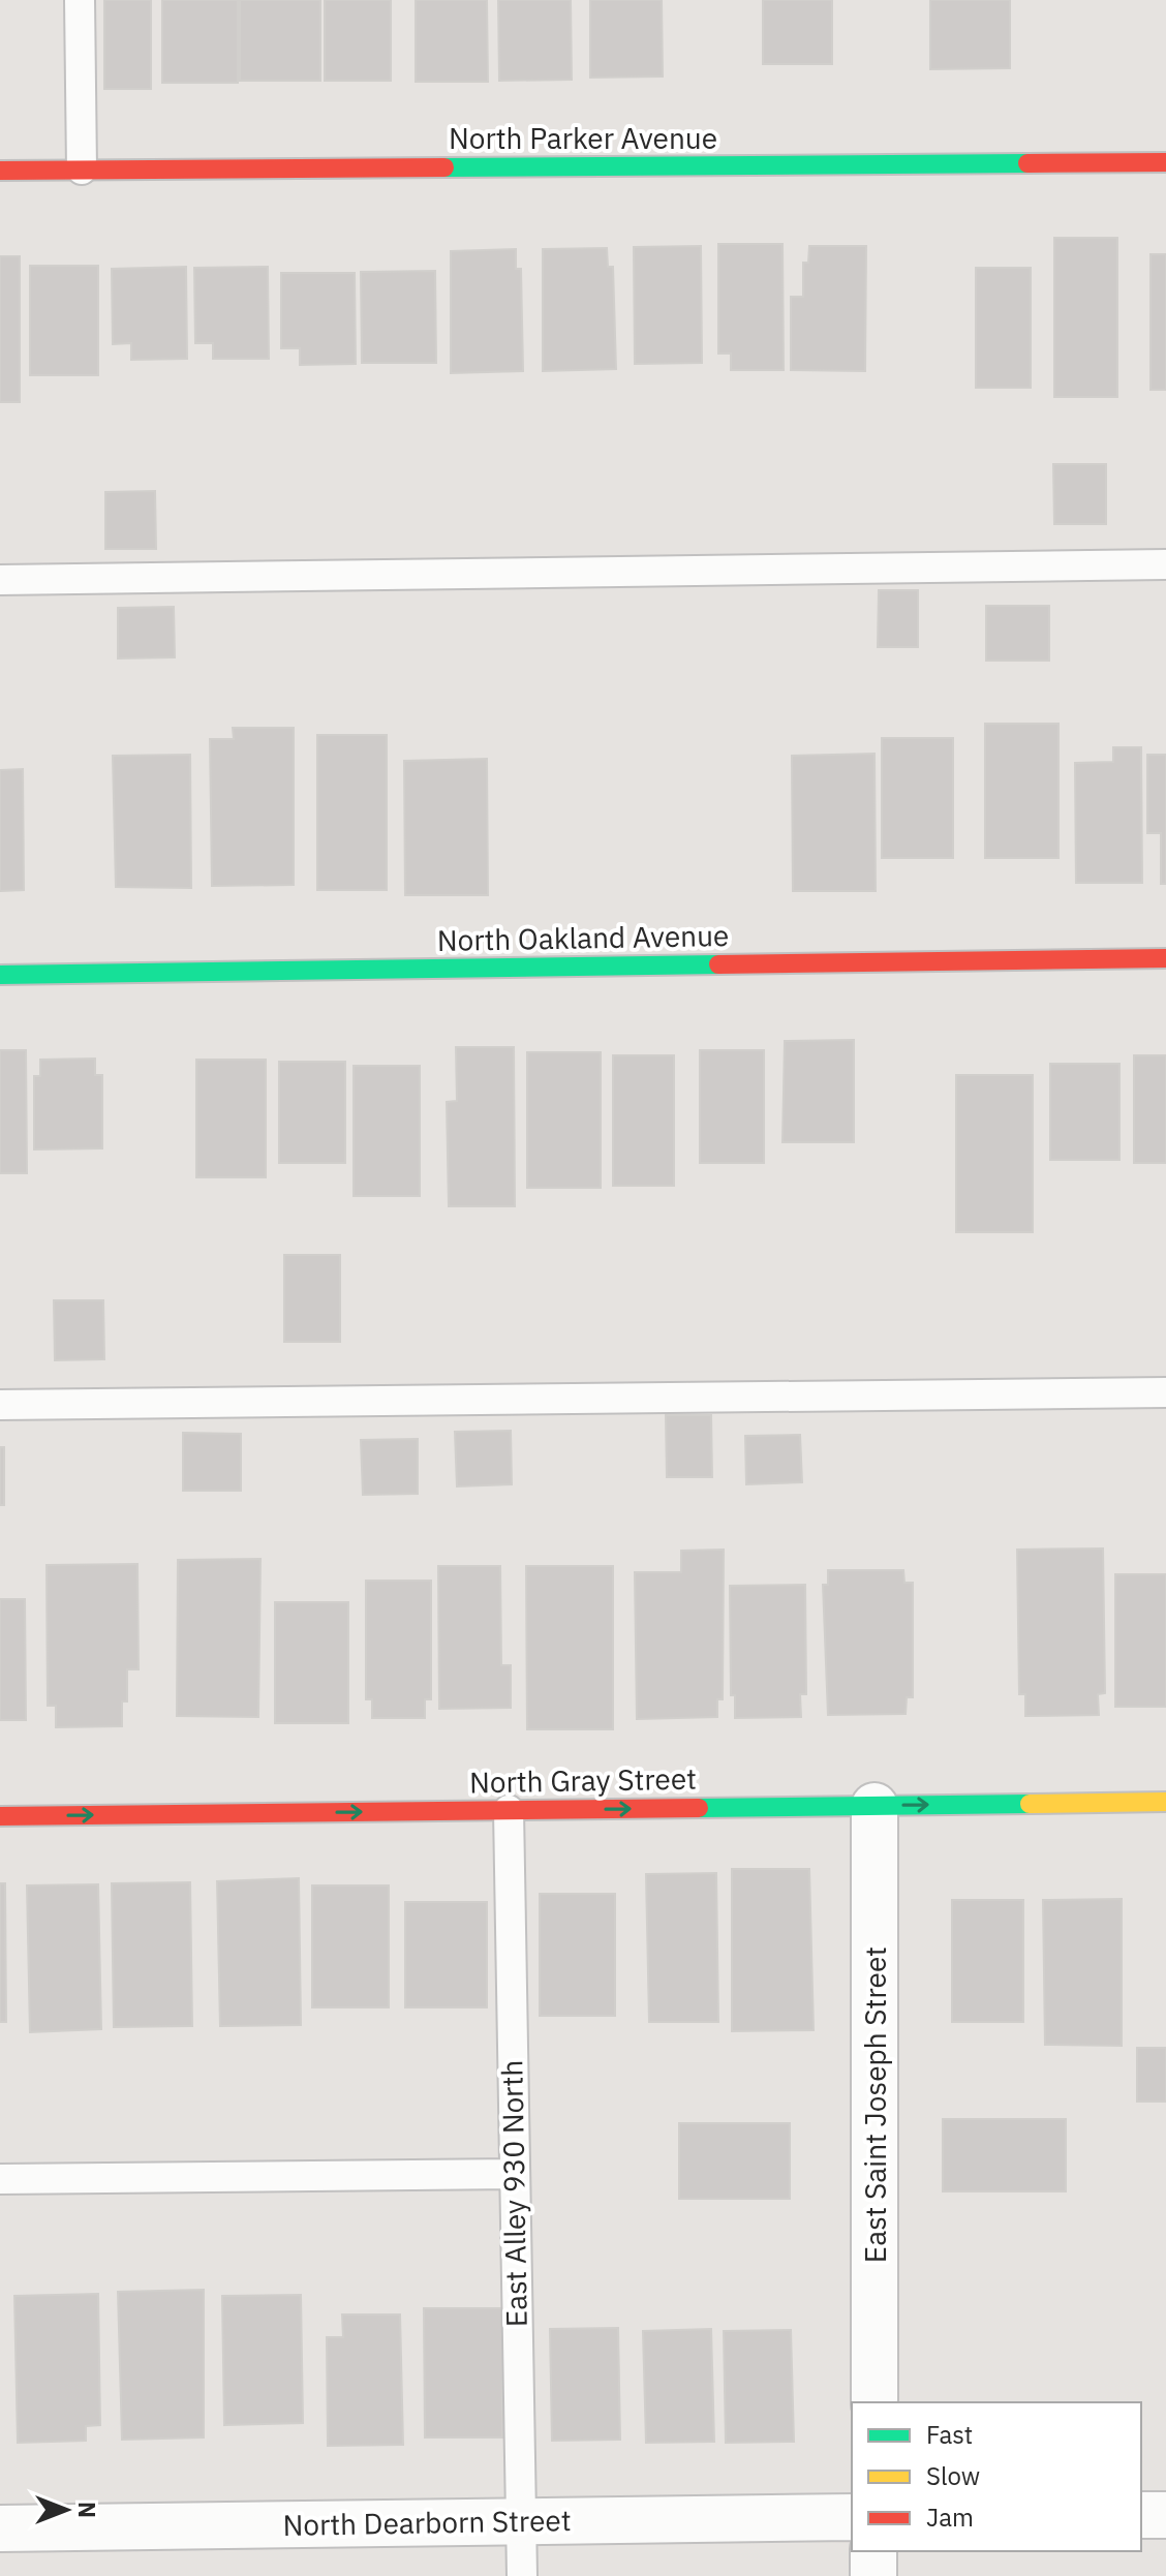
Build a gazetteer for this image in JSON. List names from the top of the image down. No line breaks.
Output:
{"streets":{"street":["North Parker Avenue","North Oakland Avenue","North Gray Street","East Saint Joseph Street","North Dearborn Street"],"lane":["East Alley 930 North"]},"crossings":[["North Gray Street","East Saint Joseph Street"],["North Gray Street","East Alley 930 North"],["East Alley 930 North","North Dearborn Street"]],"one_way":["North Gray Street"],"legend":["Fast","Slow","Jam"],"north":"right"}
